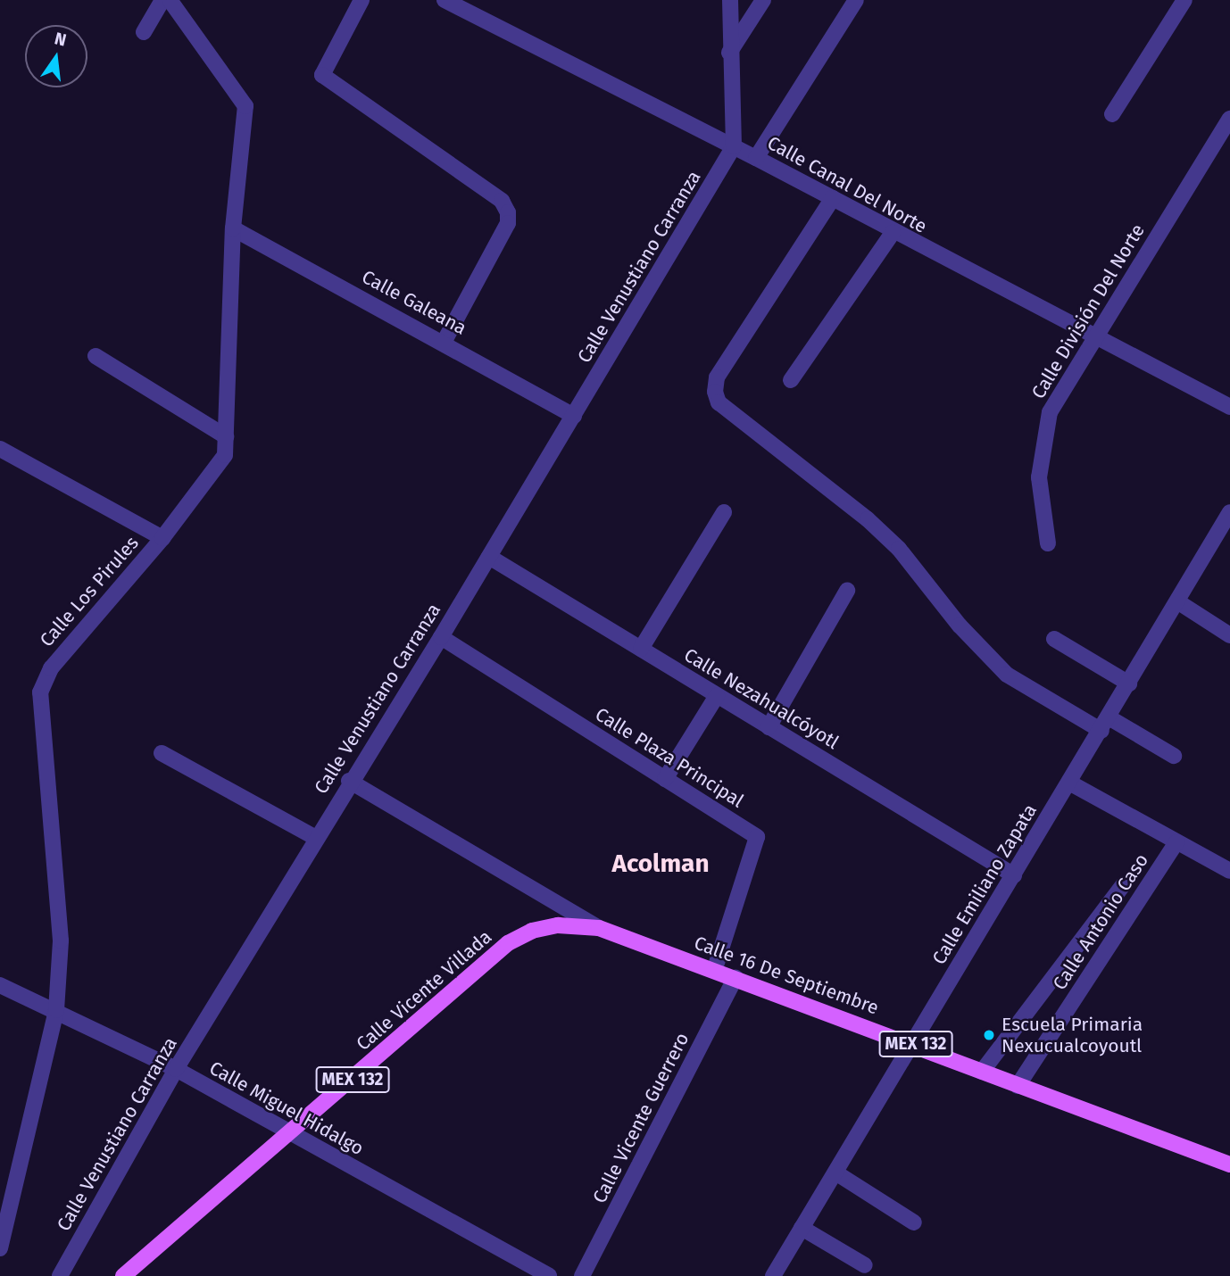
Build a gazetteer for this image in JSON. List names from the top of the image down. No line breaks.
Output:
{"streets":{"main road":["Calle 16 De Septiembre","Calle Vicente Villada","MEX 132"],"street":["Calle Canal Del Norte","Calle Venustiano Carranza","Calle Galeana","Calle División Del Norte","Calle Los Pirules","Calle Nezahualcóyotl","Calle Plaza Principal","Calle Emiliano Zapata","Calle Antonio Caso","Calle Miguel Hidalgo","Calle Vicente Guerrero"]},"crossings":[["Calle Canal Del Norte","Calle Venustiano Carranza"],["Calle Canal Del Norte","Calle División Del Norte"],["Calle Venustiano Carranza","Calle Galeana"],["Calle Venustiano Carranza","Calle Nezahualcóyotl"],["Calle Venustiano Carranza","Calle Plaza Principal"],["Calle Venustiano Carranza","Calle 16 De Septiembre"],["Calle Venustiano Carranza","Calle Miguel Hidalgo"],["Calle Galeana","Calle Los Pirules"],["Calle Los Pirules","Calle Miguel Hidalgo"],["Calle Nezahualcóyotl","Calle Emiliano Zapata"],["Calle Plaza Principal","Calle 16 De Septiembre"],["Calle Emiliano Zapata","Calle 16 De Septiembre"],["Calle Antonio Caso","Calle 16 De Septiembre"],["Calle 16 De Septiembre","Calle Vicente Villada"],["Calle 16 De Septiembre","Calle Vicente Guerrero"],["Calle Vicente Villada","Calle Miguel Hidalgo"]],"districts":["Acolman"],"places":["Escuela Primaria Nexucualcoyoutl"],"north":"top"}
